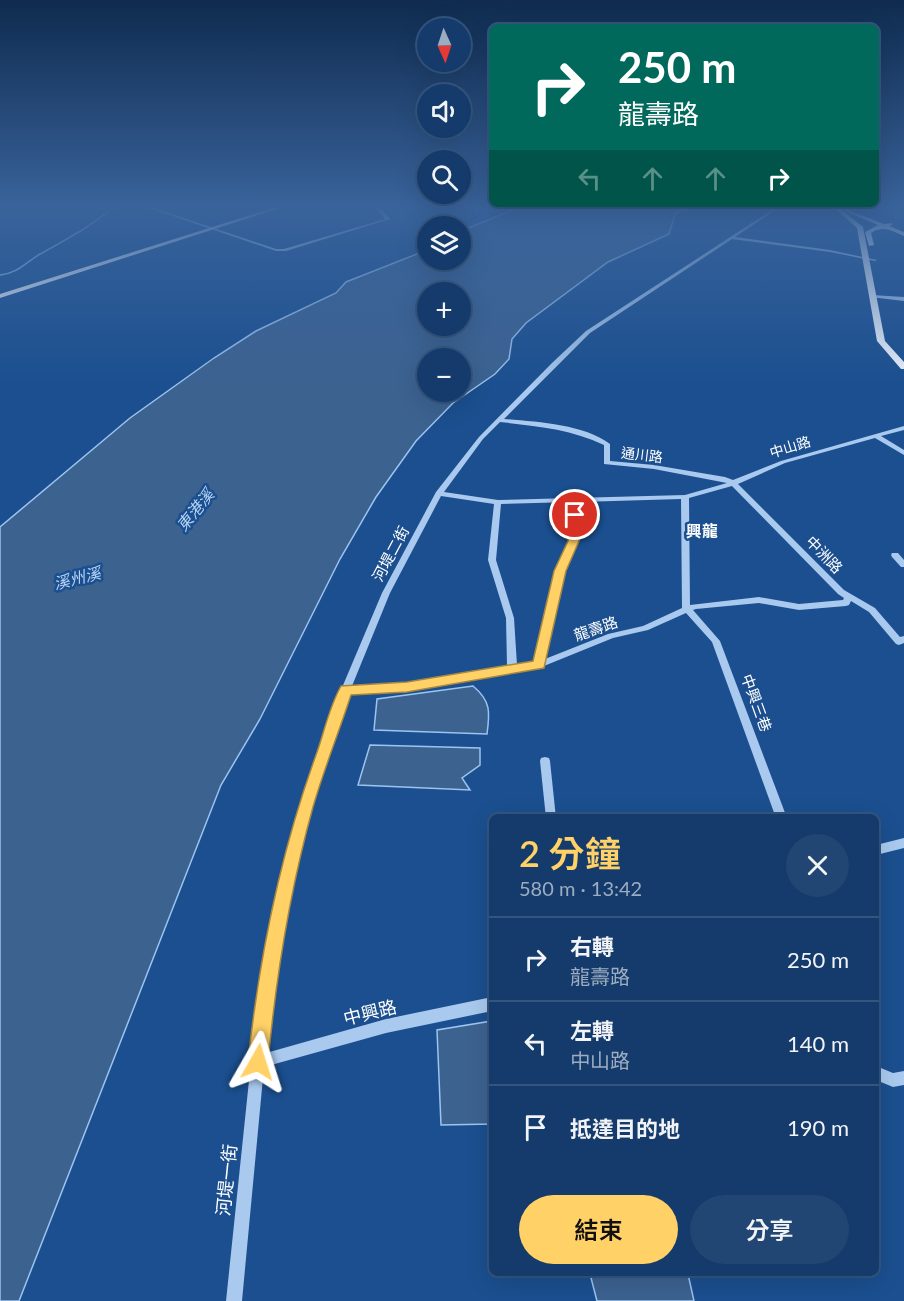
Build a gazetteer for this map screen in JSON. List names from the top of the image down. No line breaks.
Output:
{"streets":{"street":["中山路","通川路","河堤二街","中洲路","龍壽路","中興三巷","中興路","河堤一街"]},"crossings":[["中山路","通川路"],["中山路","河堤二街"],["中山路","中洲路"],["通川路","河堤二街"],["通川路","中洲路"],["河堤二街","龍壽路"],["河堤二街","中興路"],["河堤二街","河堤一街"],["中洲路","龍壽路"],["龍壽路","中興三巷"],["中興路","河堤一街"]],"districts":["興龍"],"water":["東港溪","溪州溪"],"north":"bottom","page":{"map_buttons":["+","−"],"turn":["250 m","龍壽路"],"heading":["2 分鐘","580 m · 13:42"],"list":[{"name":"右轉","note":"龍壽路","value":"250 m"},{"name":"左轉","note":"中山路","value":"140 m"},{"name":"抵達目的地","value":"190 m"}],"buttons":["結束","分享"]}}
